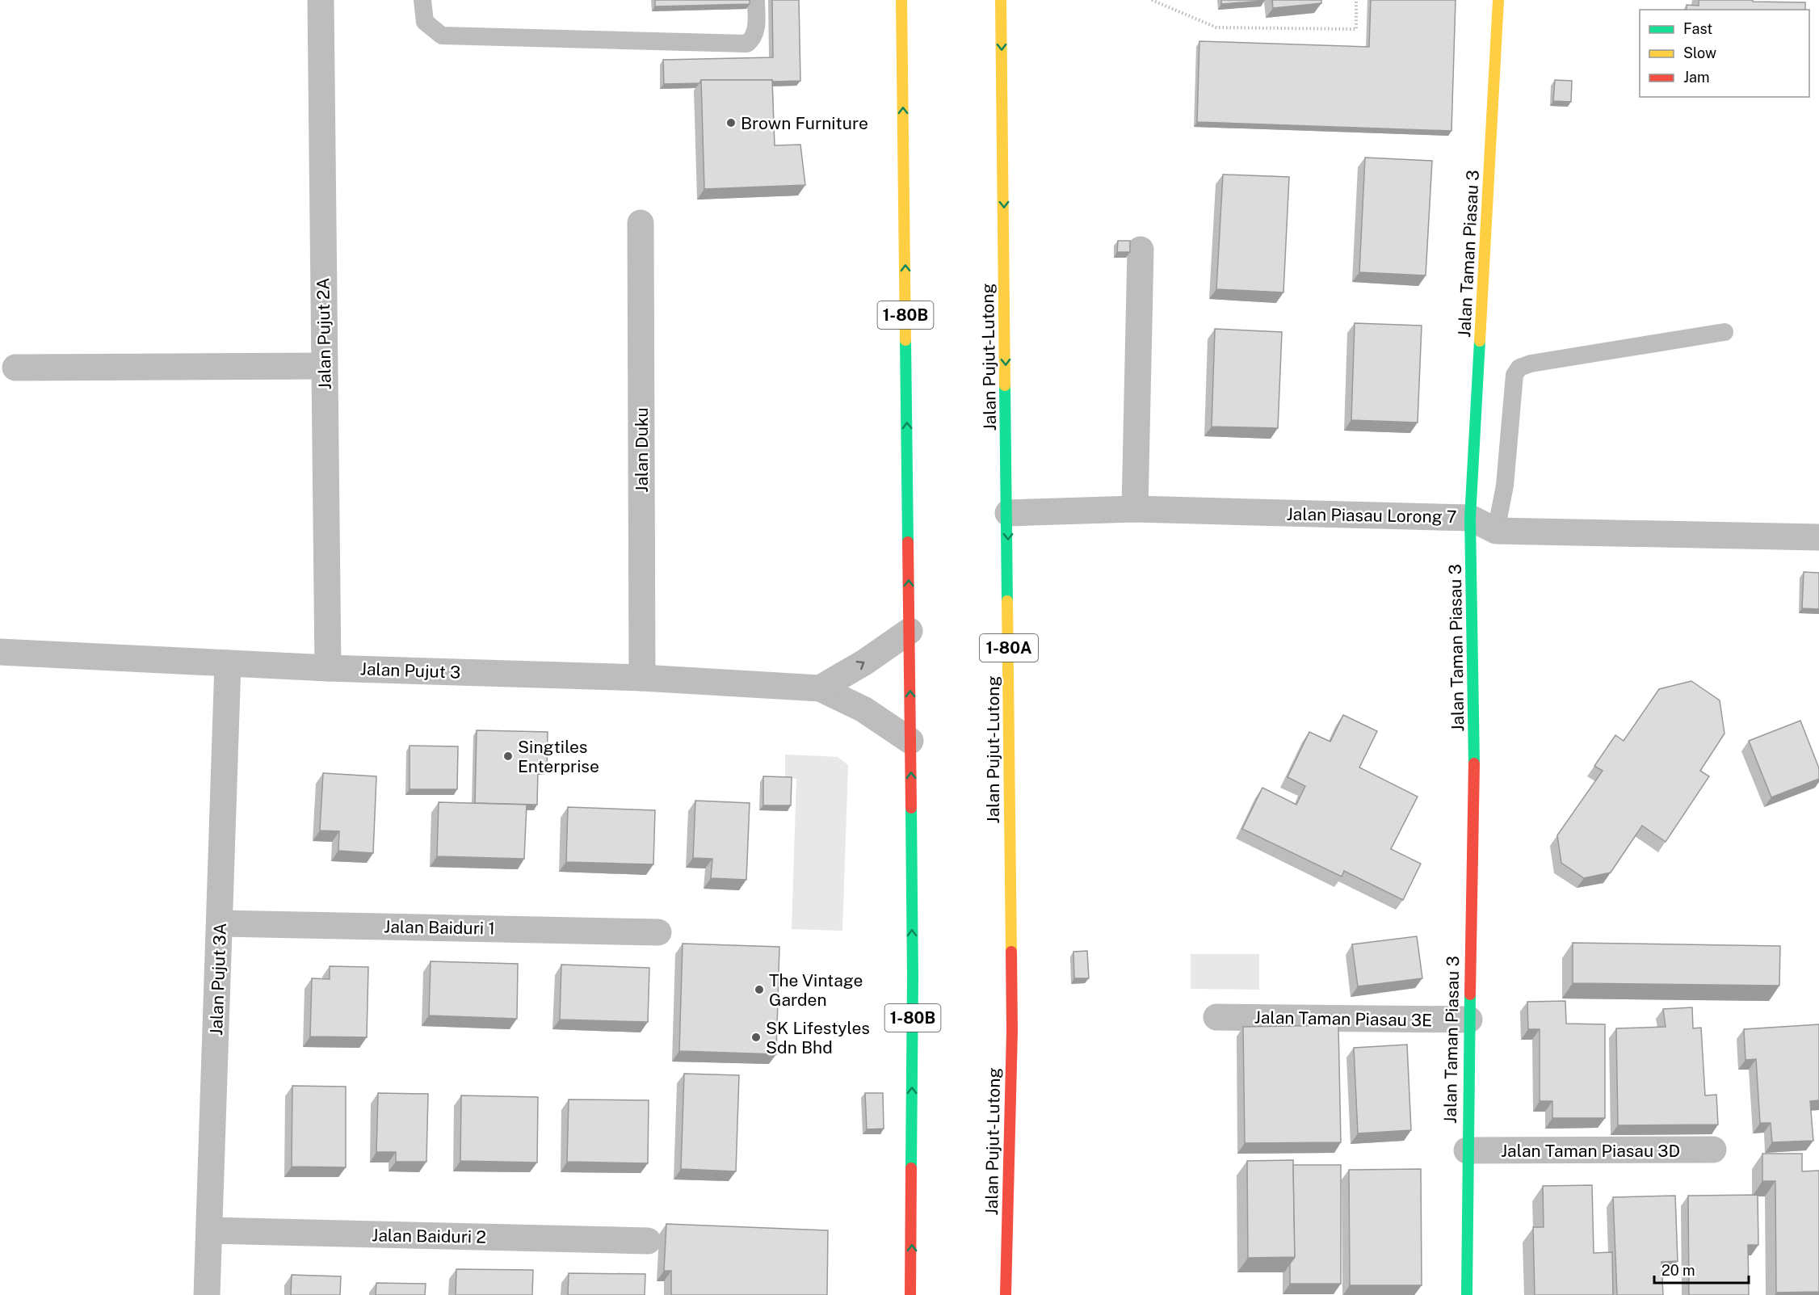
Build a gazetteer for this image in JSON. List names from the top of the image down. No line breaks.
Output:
{"streets":{"main road":["Jalan Taman Piasau 3","1-80B","Jalan Pujut-Lutong","1-80A"],"street":["Jalan Pujut 2A","Jalan Duku","Jalan Piasau Lorong 7","Jalan Pujut 3","Jalan Baiduri 1","Jalan Pujut 3A","Jalan Taman Piasau 3E","Jalan Taman Piasau 3D","Jalan Baiduri 2"]},"crossings":[["Jalan Taman Piasau 3","Jalan Piasau Lorong 7"],["Jalan Taman Piasau 3","Jalan Taman Piasau 3E"],["Jalan Taman Piasau 3","Jalan Taman Piasau 3D"],["1-80B","Jalan Pujut 3"],["Jalan Pujut 2A","Jalan Pujut 3"],["Jalan Pujut-Lutong","Jalan Piasau Lorong 7"],["Jalan Duku","Jalan Pujut 3"],["Jalan Pujut 3","Jalan Pujut 3A"],["Jalan Baiduri 1","Jalan Pujut 3A"],["Jalan Pujut 3A","Jalan Baiduri 2"]],"one_way":["Jalan Pujut-Lutong"],"places":["Brown Furniture","Singtiles Enterprise","The Vintage Garden","SK Lifestyles Sdn Bhd"],"legend":["Fast","Slow","Jam"],"scale_bar":"20 m"}
